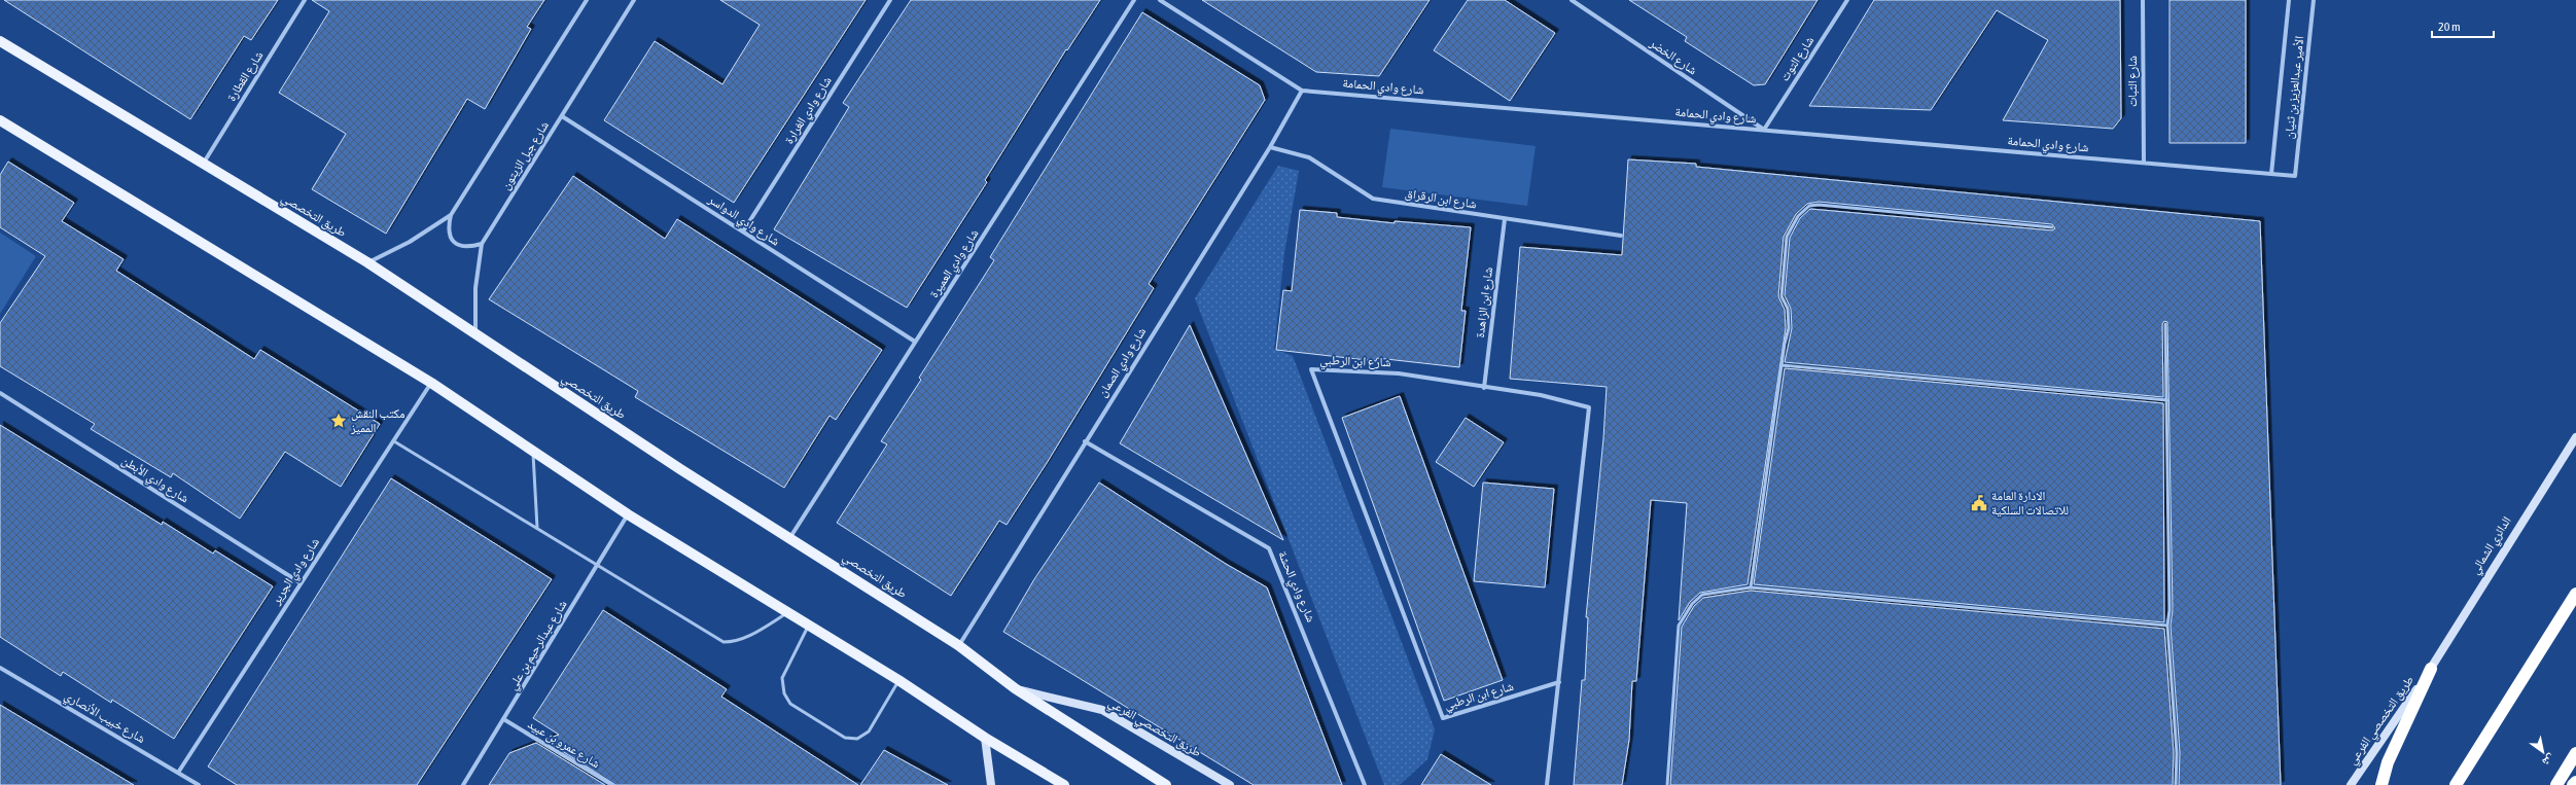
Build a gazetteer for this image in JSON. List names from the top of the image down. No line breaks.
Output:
{"streets":{"main road":["طريق التخصصي","الدائري الشمالي","طريق التخصصي الفرعي"],"street":["شارع الخضر","شارع التوت","شارع القطارة","شارع الثبات","شارع وادي الحمامة","الأمير عبدالعزيز بن ثنيان","شارع وادي الغرارة","شارع جبل الزيتون","شارع ابن الرقراق","شارع وادي الدواسر","شارع وادي العميرة","شارع ابن الزاهدة","شارع ابن الرطبي","شارع وادي الصمان","شارع وادي الأبطن","شارع وادي الجرير","شارع وادي الحشة","شارع عبدالرحيم بن علي","شارع خبيب الأنصاري","شارع عمرو بن عبيد"]},"crossings":[["شارع الخضر","شارع التوت"],["شارع الخضر","شارع وادي الحمامة"],["شارع التوت","شارع وادي الحمامة"],["شارع القطارة","طريق التخصصي"],["شارع الثبات","شارع وادي الحمامة"],["شارع وادي الحمامة","الأمير عبدالعزيز بن ثنيان"],["شارع وادي الحمامة","شارع وادي الصمان"],["شارع وادي الغرارة","شارع وادي الدواسر"],["شارع جبل الزيتون","طريق التخصصي"],["شارع جبل الزيتون","شارع وادي الدواسر"],["شارع ابن الرقراق","شارع ابن الزاهدة"],["شارع ابن الرقراق","شارع وادي الصمان"],["طريق التخصصي","شارع وادي العميرة"],["طريق التخصصي","شارع وادي الصمان"],["طريق التخصصي","طريق التخصصي الفرعي"],["شارع وادي الدواسر","شارع وادي العميرة"],["شارع ابن الزاهدة","شارع ابن الرطبي"],["شارع وادي الصمان","شارع وادي الحشة"],["شارع وادي الأبطن","شارع وادي الجرير"],["الدائري الشمالي","طريق التخصصي الفرعي"],["شارع وادي الجرير","شارع خبيب الأنصاري"],["شارع عبدالرحيم بن علي","شارع عمرو بن عبيد"]],"places":{"place":["مكتب النقش المميز"],"public building":["الادارة العامة للاتصالات السلكية"]},"scale_bar":"20 m","north":"bottom right"}
